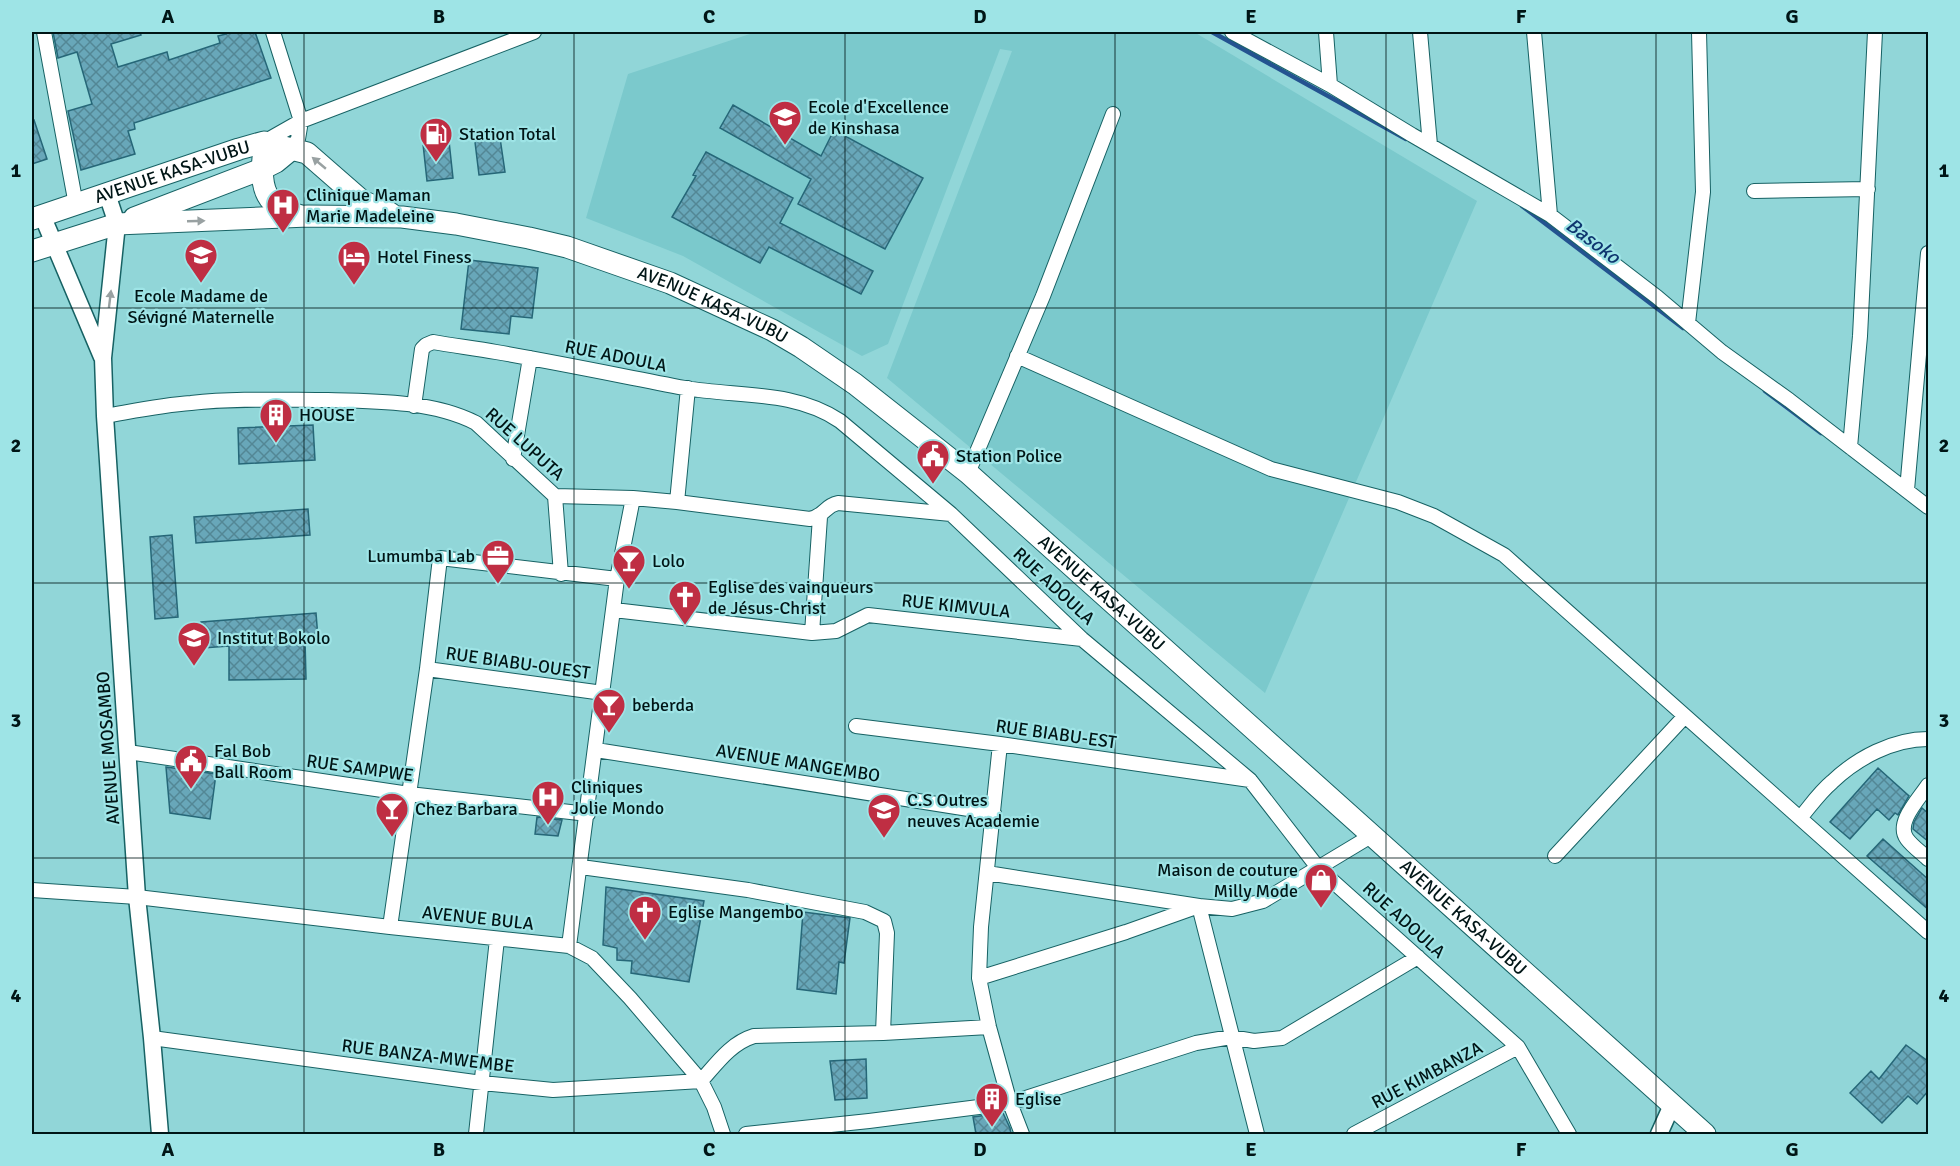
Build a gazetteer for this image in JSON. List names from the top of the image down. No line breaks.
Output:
{"streets":{"main road":["AVENUE KASA-VUBU"],"street":["RUE ADOULA","RUE LUPUTA","RUE KIMVULA","RUE BIABU-OUEST","RUE BIABU-EST","AVENUE MOSAMBO","AVENUE MANGEMBO","RUE SAMPWE","AVENUE BULA","RUE BANZA-MWEMBE","RUE KIMBANZA"]},"crossings":[["AVENUE KASA-VUBU","AVENUE MOSAMBO"],["RUE ADOULA","RUE LUPUTA"],["RUE ADOULA","RUE KIMVULA"],["RUE ADOULA","RUE BIABU-EST"],["RUE ADOULA","RUE KIMBANZA"],["RUE LUPUTA","AVENUE MOSAMBO"],["AVENUE MOSAMBO","RUE SAMPWE"],["AVENUE MOSAMBO","AVENUE BULA"],["AVENUE MOSAMBO","RUE BANZA-MWEMBE"],["AVENUE BULA","RUE BANZA-MWEMBE"]],"water":["Basoko"],"places":{"school or university":["Ecole d'Excellence de Kinshasa","Ecole Madame de Sévigné Maternelle","Institut Bokolo","C.S Outres neuves Academie"],"fuel station":["Station Total"],"hospital":["Clinique Maman Marie Madeleine","Cliniques Jolie Mondo"],"hotel":["Hotel Finess"],"building":["HOUSE","Eglise"],"public building":["Station Police","Fal Bob Ball Room"],"office":["Lumumba Lab"],"bar":["Lolo","beberda","Chez Barbara"],"church":["Eglise des vainqueurs de Jésus-Christ","Eglise Mangembo"],"shop":["Maison de couture Milly Mode"]},"grid":{"columns":["A","B","C","D","E","F","G"],"rows":["1","2","3","4"]}}
